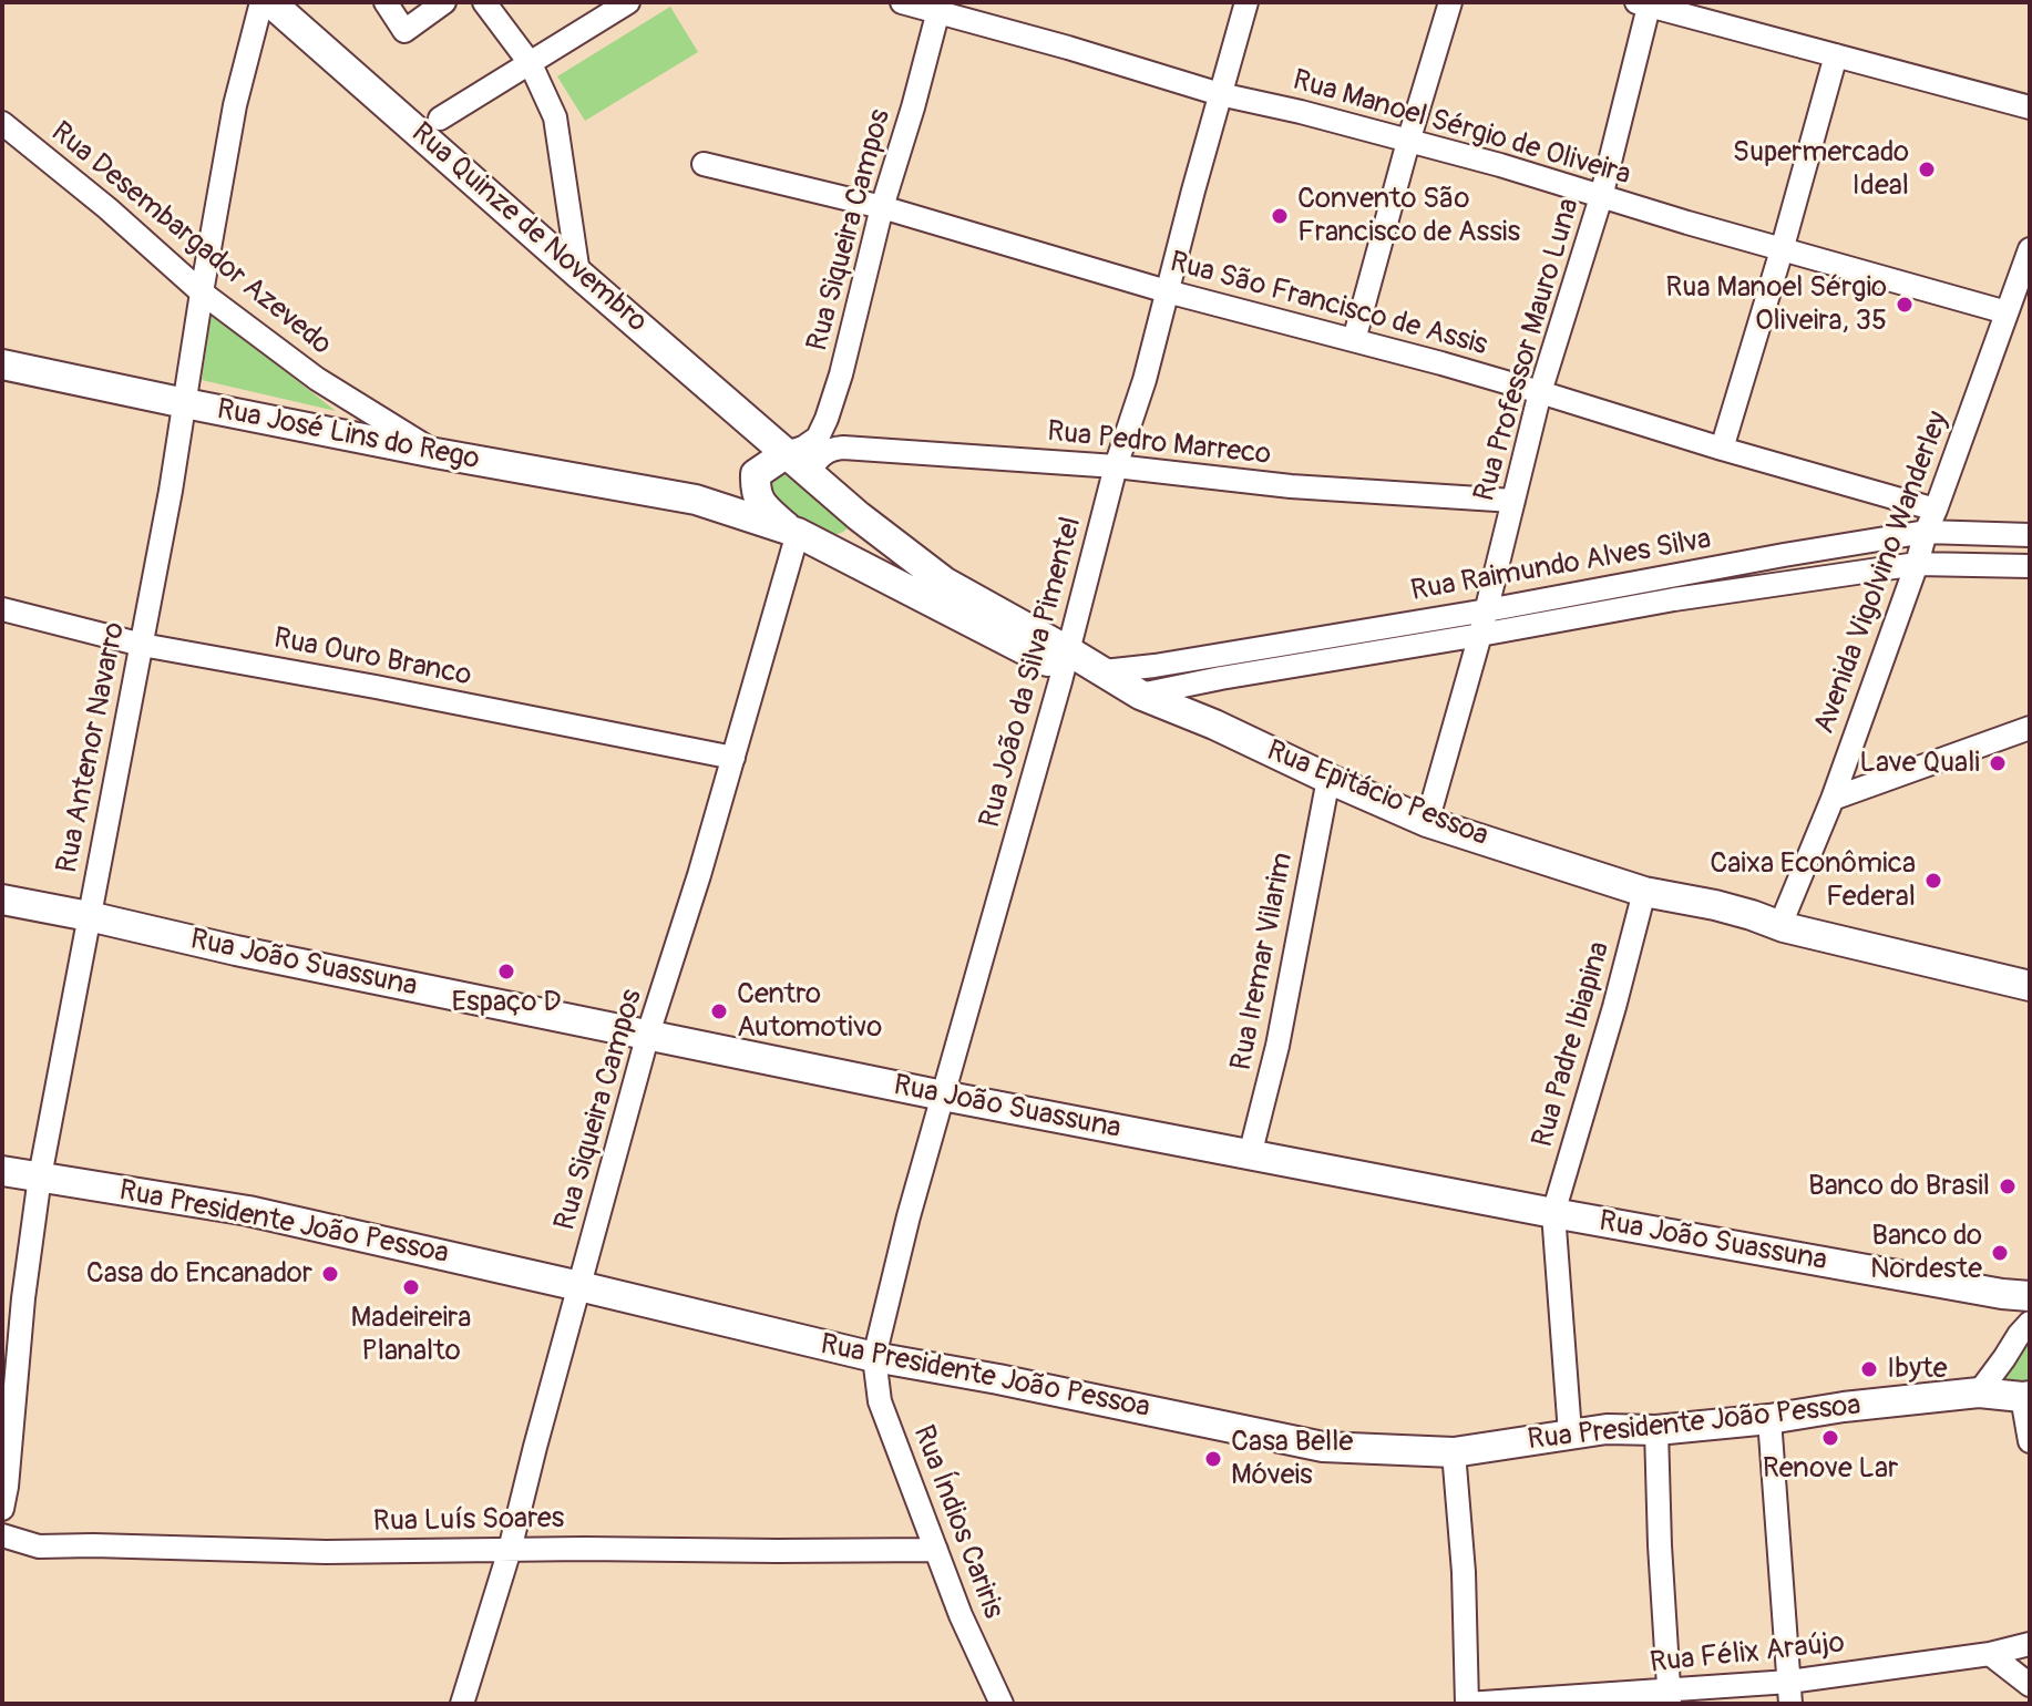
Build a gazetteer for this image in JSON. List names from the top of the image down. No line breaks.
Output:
{"streets":{"main road":["Rua Quinze de Novembro","Rua José Lins do Rego","Rua Epitácio Pessoa","Rua João Suassuna","Rua Presidente João Pessoa"],"street":["Rua Manoel Sérgio de Oliveira","Rua Siqueira Campos","Rua Desembargador Azevedo","Rua São Francisco de Assis","Rua Professor Mauro Luna","Rua Pedro Marreco","Rua Raimundo Alves Silva","Avenida Vigolvino Wanderley","Rua Ouro Branco","Rua João da Silva Pimentel","Rua Antenor Navarro","Rua Iremar Vilarim","Rua Padre Ibiapina","Rua Luís Soares","Rua Índios Cariris","Rua Félix Araújo"]},"crossings":[["Rua Manoel Sérgio de Oliveira","Rua Siqueira Campos"],["Rua Manoel Sérgio de Oliveira","Rua Professor Mauro Luna"],["Rua Manoel Sérgio de Oliveira","Avenida Vigolvino Wanderley"],["Rua Manoel Sérgio de Oliveira","Rua João da Silva Pimentel"],["Rua Quinze de Novembro","Rua Siqueira Campos"],["Rua Quinze de Novembro","Rua Pedro Marreco"],["Rua Quinze de Novembro","Rua João da Silva Pimentel"],["Rua Quinze de Novembro","Rua Epitácio Pessoa"],["Rua Siqueira Campos","Rua São Francisco de Assis"],["Rua Siqueira Campos","Rua José Lins do Rego"],["Rua Siqueira Campos","Rua Pedro Marreco"],["Rua Siqueira Campos","Rua Ouro Branco"],["Rua Siqueira Campos","Rua João Suassuna"],["Rua Siqueira Campos","Rua Presidente João Pessoa"],["Rua Siqueira Campos","Rua Luís Soares"],["Rua Desembargador Azevedo","Rua José Lins do Rego"],["Rua Desembargador Azevedo","Rua Antenor Navarro"],["Rua São Francisco de Assis","Rua Professor Mauro Luna"],["Rua São Francisco de Assis","Avenida Vigolvino Wanderley"],["Rua São Francisco de Assis","Rua João da Silva Pimentel"],["Rua Professor Mauro Luna","Rua Pedro Marreco"],["Rua Professor Mauro Luna","Rua Raimundo Alves Silva"],["Rua José Lins do Rego","Rua Antenor Navarro"],["Rua Pedro Marreco","Rua João da Silva Pimentel"],["Rua Raimundo Alves Silva","Avenida Vigolvino Wanderley"],["Rua Raimundo Alves Silva","Rua Epitácio Pessoa"],["Avenida Vigolvino Wanderley","Rua Epitácio Pessoa"],["Rua Ouro Branco","Rua Antenor Navarro"],["Rua João da Silva Pimentel","Rua Epitácio Pessoa"],["Rua João da Silva Pimentel","Rua João Suassuna"],["Rua João da Silva Pimentel","Rua Presidente João Pessoa"],["Rua João da Silva Pimentel","Rua Índios Cariris"],["Rua Antenor Navarro","Rua João Suassuna"],["Rua Antenor Navarro","Rua Presidente João Pessoa"],["Rua Epitácio Pessoa","Rua Iremar Vilarim"],["Rua Epitácio Pessoa","Rua Padre Ibiapina"],["Rua Iremar Vilarim","Rua João Suassuna"],["Rua João Suassuna","Rua Padre Ibiapina"],["Rua Presidente João Pessoa","Rua Índios Cariris"],["Rua Luís Soares","Rua Índios Cariris"]],"places":["Supermercado Ideal","Convento São Francisco de Assis","Rua Manoel Sérgio Oliveira, 35","Lave Quali","Caixa Econômica Federal","Espaço D","Centro Automotivo","Banco do Brasil","Banco do Nordeste","Casa do Encanador","Madeireira Planalto","Ibyte","Renove Lar","Casa Belle Móveis"]}
